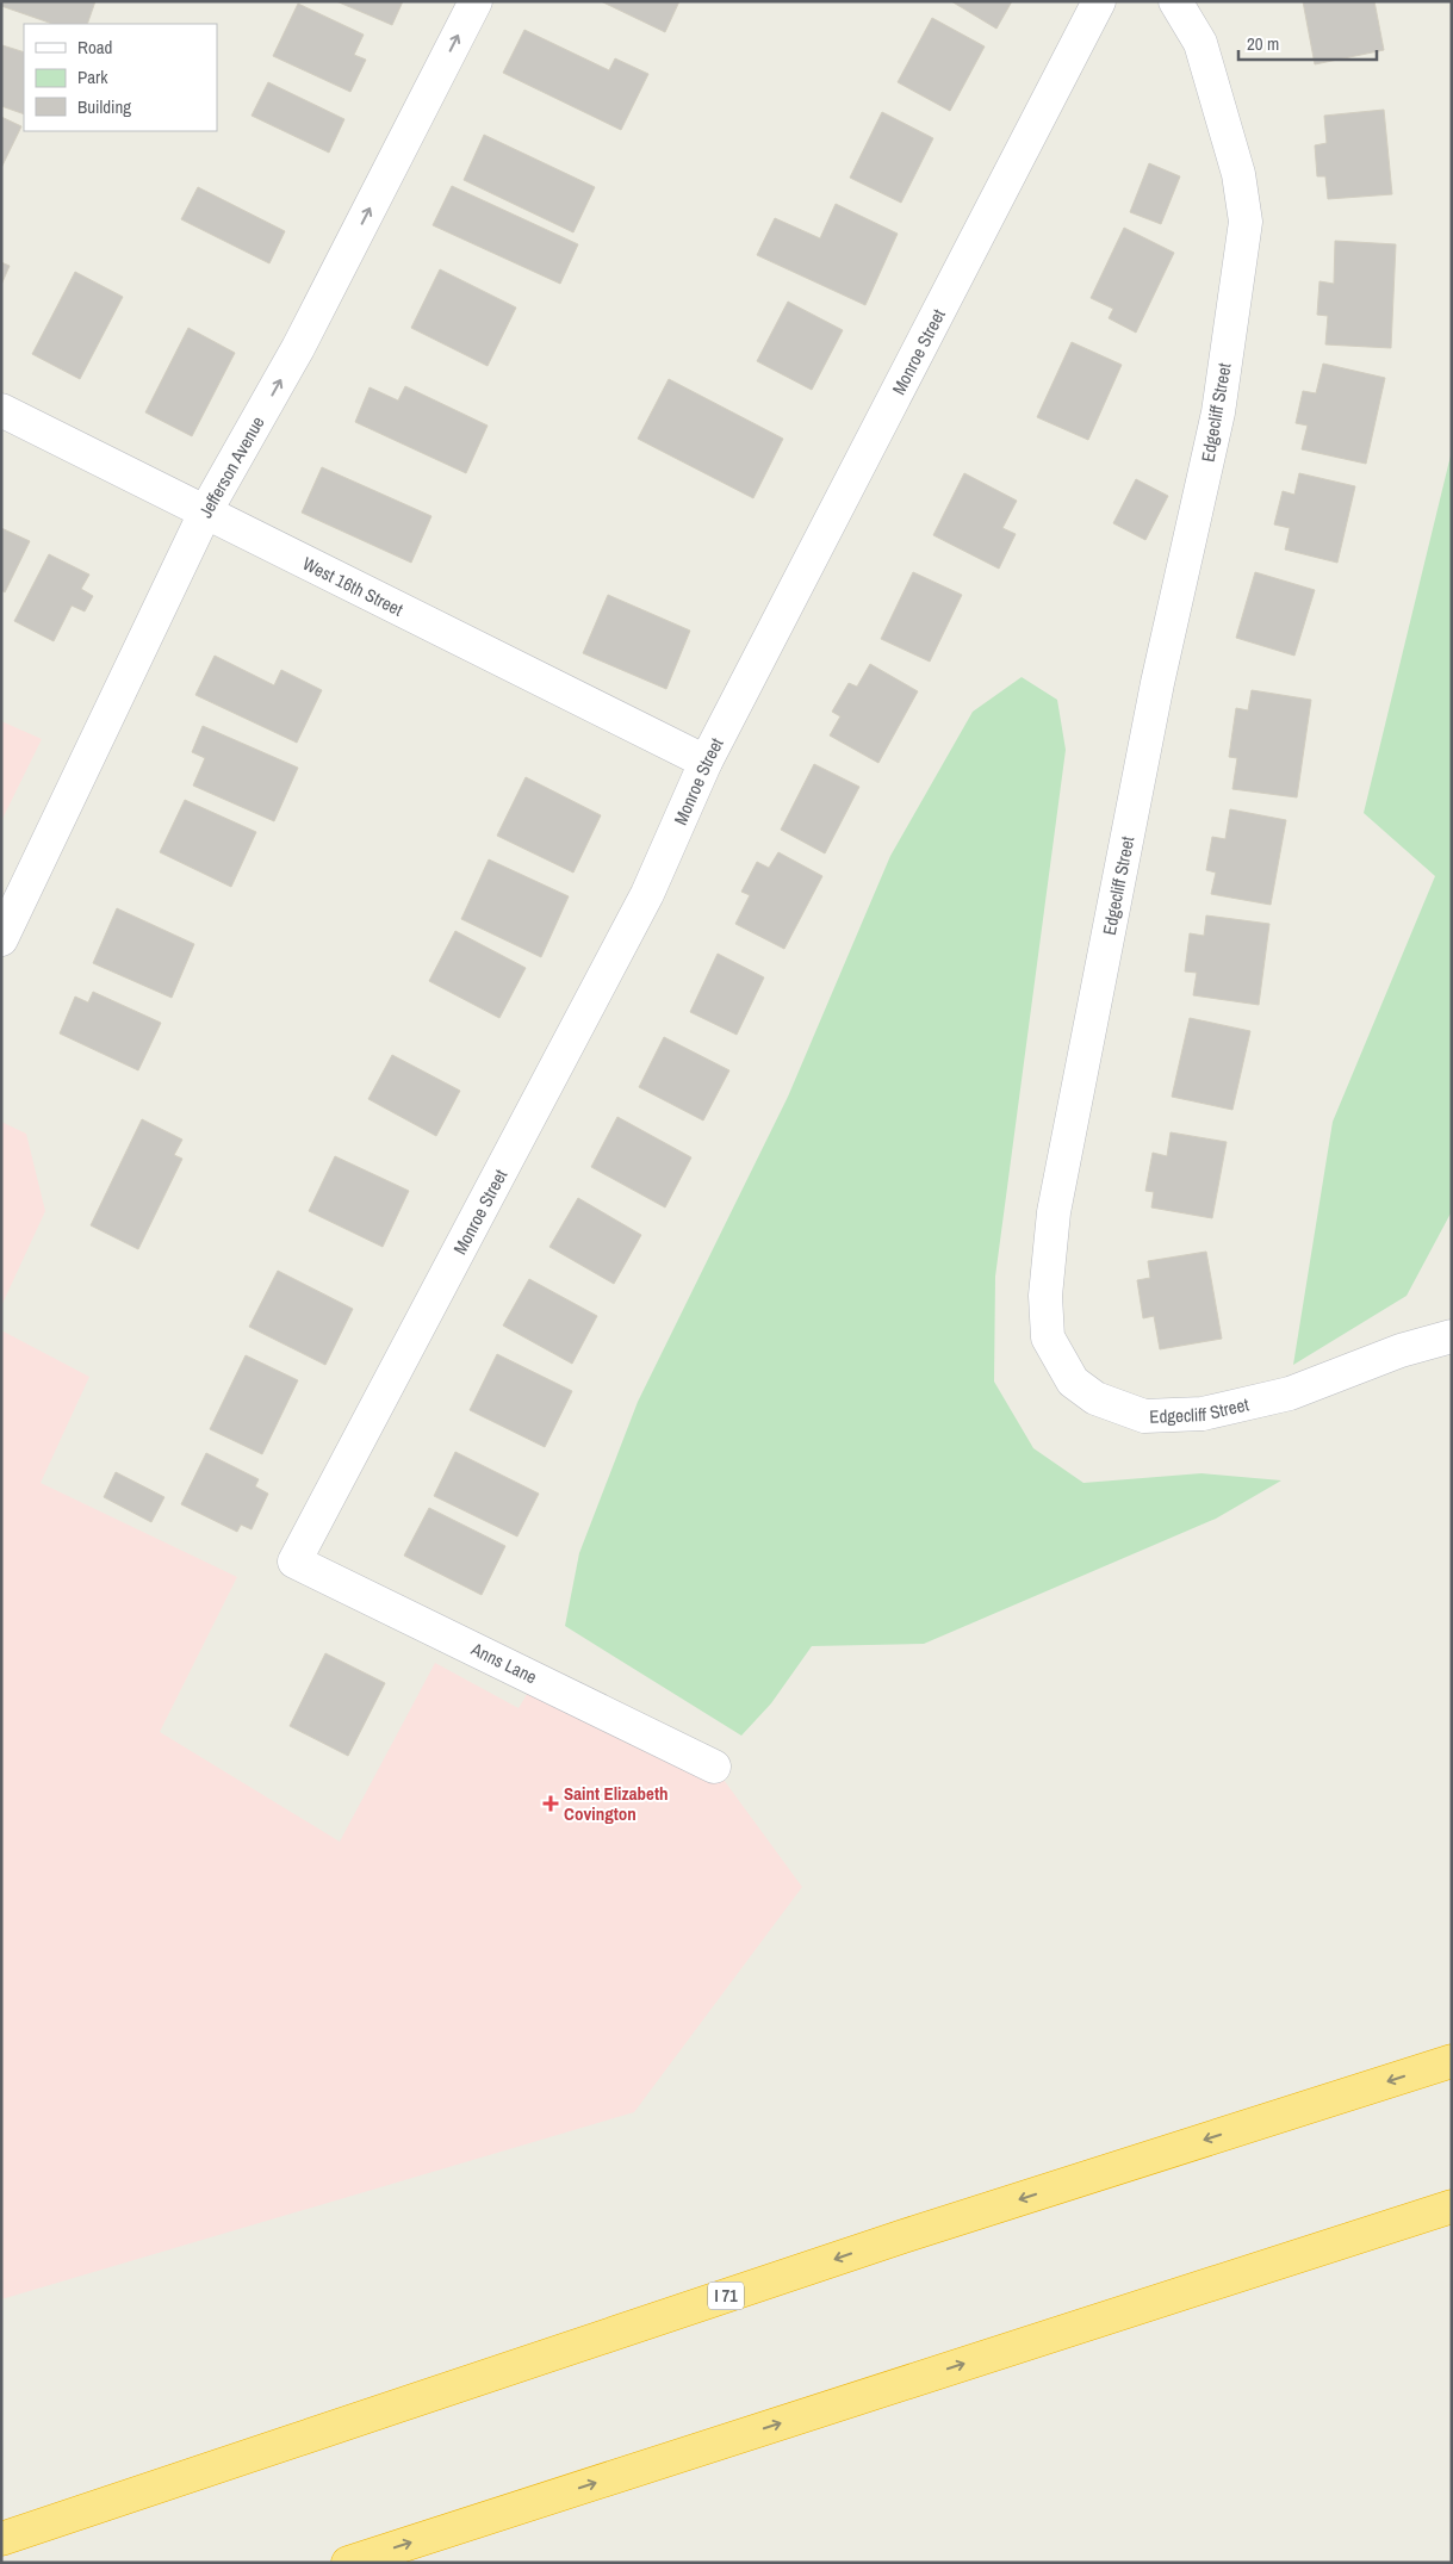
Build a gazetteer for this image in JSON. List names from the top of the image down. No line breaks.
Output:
{"streets":{"highway":["I 71"],"street":["Monroe Street","Edgecliff Street","Jefferson Avenue","West 16th Street","Anns Lane"]},"crossings":[["Monroe Street","West 16th Street"],["Monroe Street","Anns Lane"],["Jefferson Avenue","West 16th Street"]],"one_way":["Jefferson Avenue"],"places":{"health":["Saint Elizabeth Covington"]},"legend":["Road","Park","Building"],"scale_bar":"20 m"}
